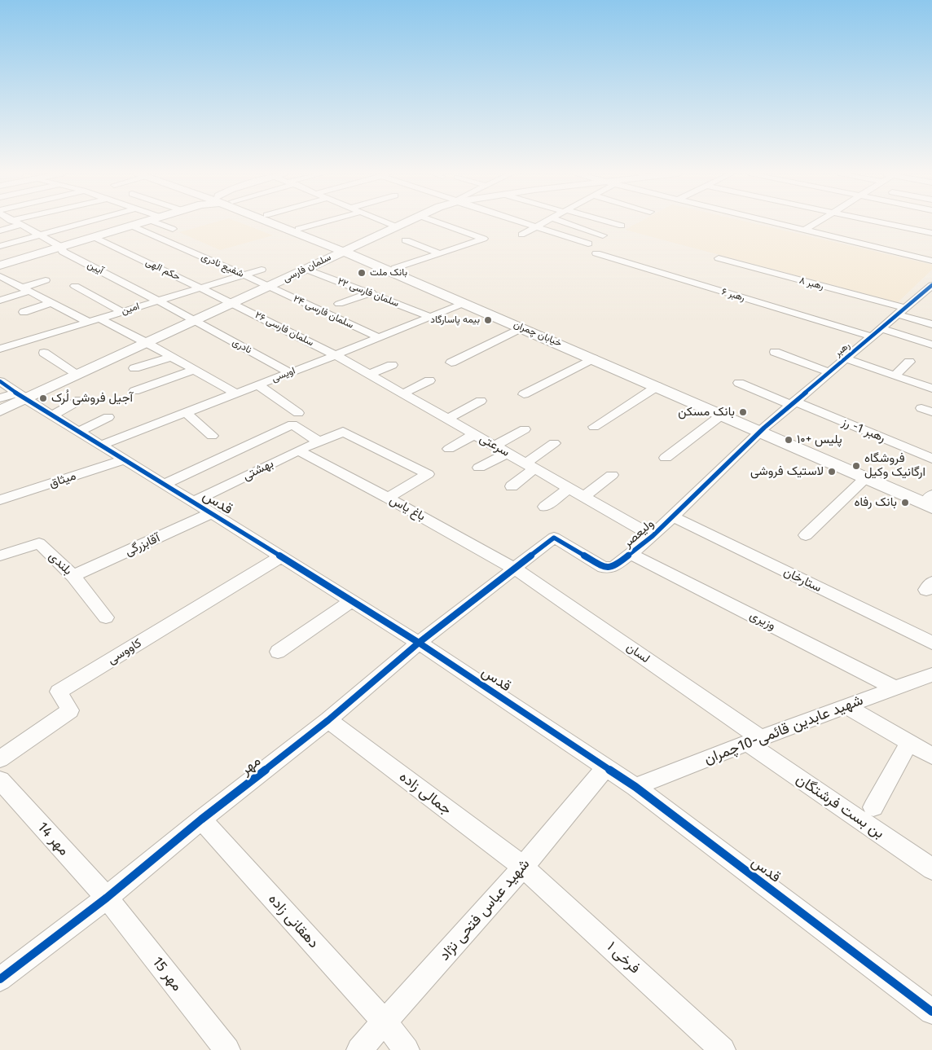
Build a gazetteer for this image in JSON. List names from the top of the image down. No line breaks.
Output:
{"streets":{"main road":["سلمان فارسی","خیابان چمران"],"street":["شفیع نادری","آیین","حکم الهی","رهبر ۸","سلمان فارسی ۲۲","رهبر ۶","امین","سلمان فارسی ۲۴","سلمان فارسی ۲۶","نادری","رهبر","اویسی","رهبر 1- رز","سرعتی","بهشتی","میثاق","قدس","باغ یاس","ولیعصر","آقابزرگی","بلندی","ستارخان","وزیری","کاووسی","لسان","شهید عابدین قائمی-10چمران","مهر","جمالی زاده","بن بست فرشتگان","مهر 14","شهید عباس فتحی نژاد","دهقانی زاده","فرخی ۱","مهر 15"]},"crossings":[["شفیع نادری","سلمان فارسی"],["شفیع نادری","امین"],["شفیع نادری","سلمان فارسی ۲۴"],["آیین","سلمان فارسی"],["آیین","امین"],["آیین","نادری"],["سلمان فارسی","حکم الهی"],["سلمان فارسی","سلمان فارسی ۲۲"],["سلمان فارسی","سلمان فارسی ۲۴"],["سلمان فارسی","سلمان فارسی ۲۶"],["سلمان فارسی","خیابان چمران"],["سلمان فارسی","نادری"],["سلمان فارسی","قدس"],["حکم الهی","امین"],["حکم الهی","سلمان فارسی ۲۶"],["رهبر ۸","رهبر"],["سلمان فارسی ۲۲","اویسی"],["رهبر ۶","رهبر"],["سلمان فارسی ۲۴","اویسی"],["سلمان فارسی ۲۶","اویسی"],["سلمان فارسی ۲۶","سرعتی"],["خیابان چمران","رهبر"],["خیابان چمران","اویسی"],["خیابان چمران","ولیعصر"],["نادری","اویسی"],["رهبر","رهبر 1- رز"],["رهبر","ولیعصر"],["اویسی","سرعتی"],["اویسی","قدس"],["سرعتی","ولیعصر"],["بهشتی","قدس"],["بهشتی","باغ یاس"],["میثاق","قدس"],["قدس","آقابزرگی"],["قدس","کاووسی"],["قدس","شهید عابدین قائمی-10چمران"],["قدس","مهر"],["قدس","شهید عباس فتحی نژاد"],["باغ یاس","ولیعصر"],["باغ یاس","لسان"],["باغ یاس","مهر"],["ولیعصر","ستارخان"],["ولیعصر","وزیری"],["ولیعصر","لسان"],["ولیعصر","مهر"],["آقابزرگی","بلندی"],["وزیری","شهید عابدین قائمی-10چمران"],["لسان","شهید عابدین قائمی-10چمران"],["لسان","مهر"],["لسان","بن بست فرشتگان"],["شهید عابدین قائمی-10چمران","بن بست فرشتگان"],["مهر","جمالی زاده"],["مهر","مهر 14"],["مهر","دهقانی زاده"],["مهر","مهر 15"],["جمالی زاده","شهید عباس فتحی نژاد"],["جمالی زاده","فرخی ۱"],["مهر 14","مهر 15"],["شهید عباس فتحی نژاد","دهقانی زاده"],["شهید عباس فتحی نژاد","فرخی ۱"]],"places":["بانک ملت","بیمه پاسارگاد","آجیل فروشی لُرک","بانک مسکن","پلیس +۱۰","فروشگاه ارگانیک وکیل","لاستیک فروشی","بانک رفاه"]}
